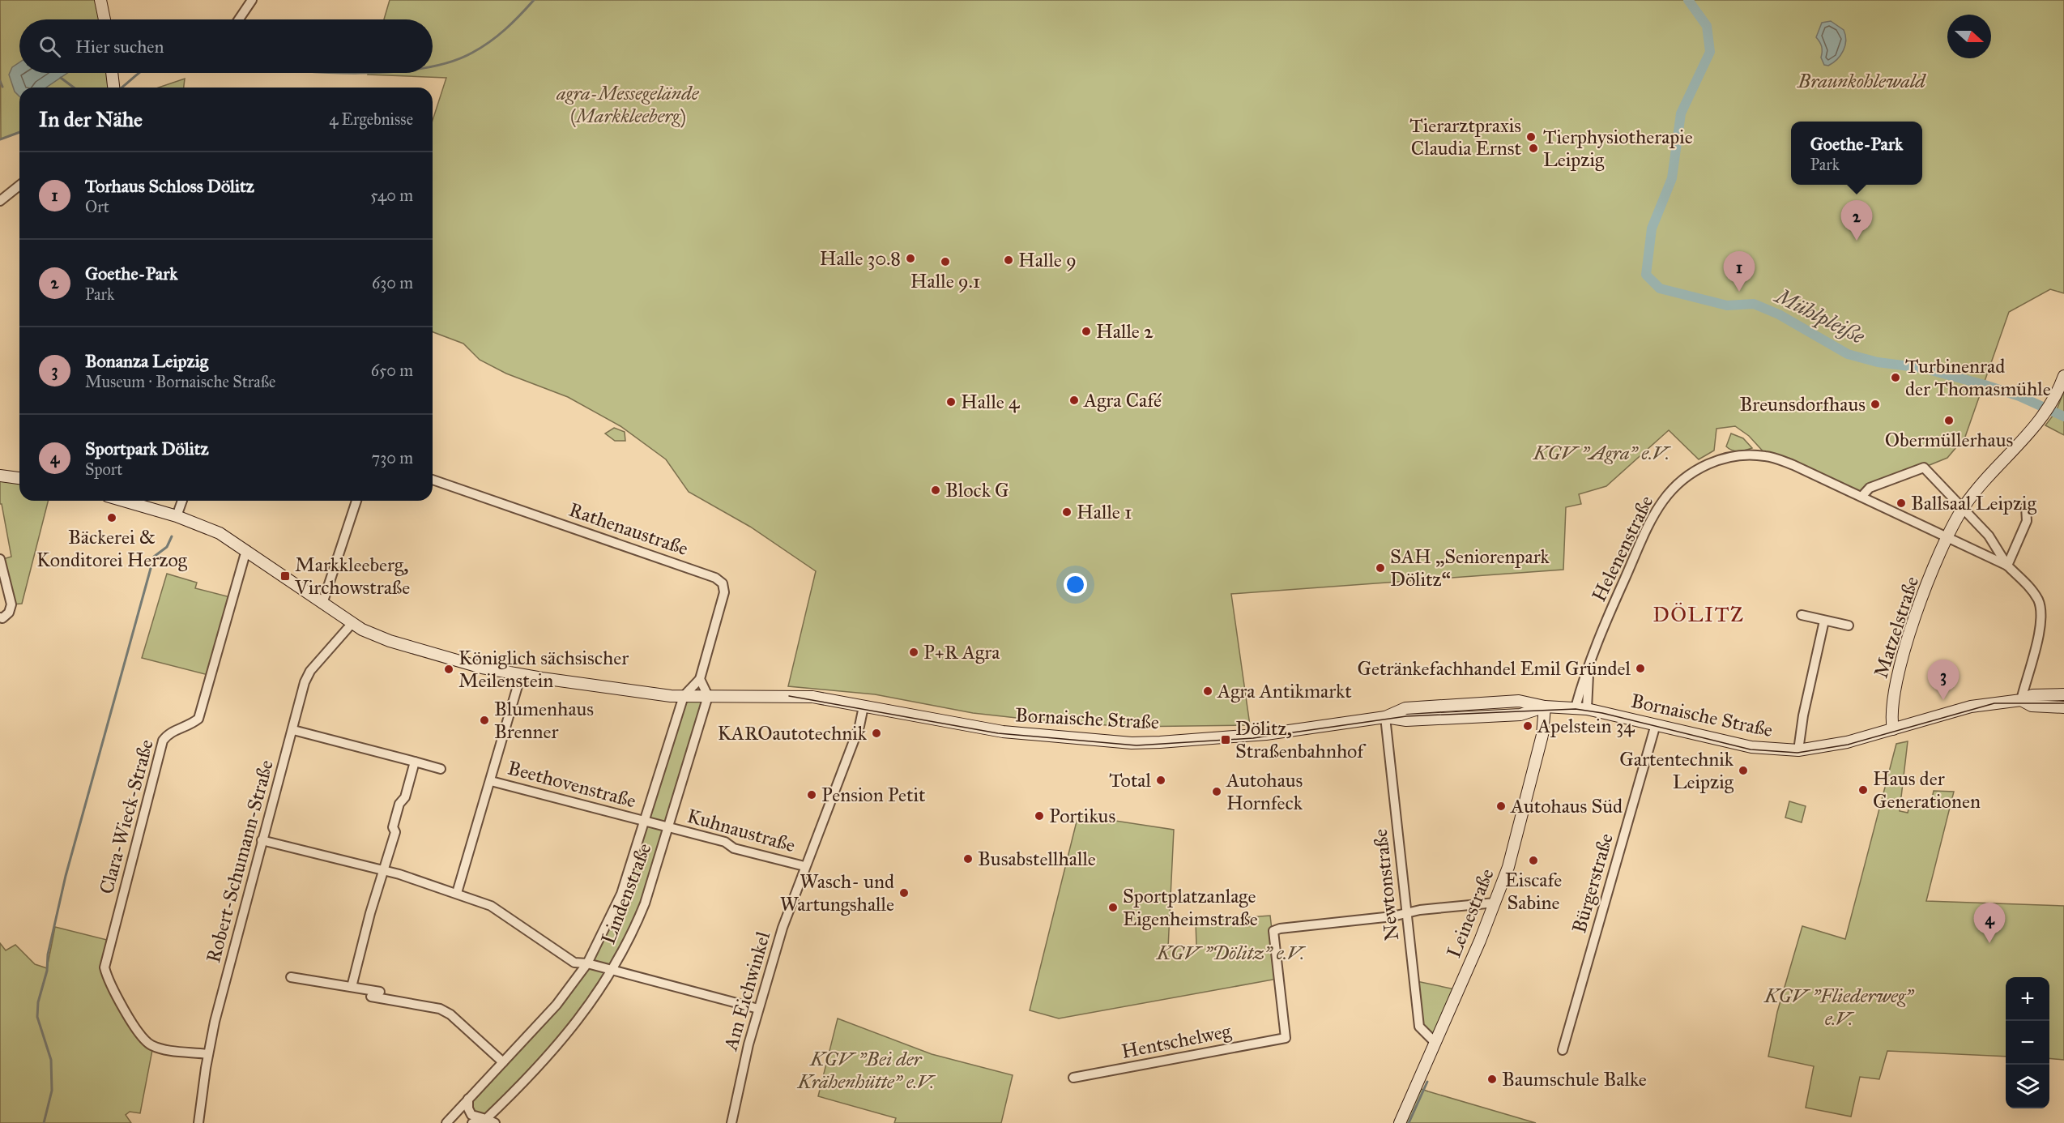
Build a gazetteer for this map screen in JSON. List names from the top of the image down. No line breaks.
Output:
{"streets":{"main road":["Matzelstraße","Bornaische Straße","Leinestraße"],"street":["Rathenaustraße","Helenenstraße","Beethovenstraße","Clara-Wieck-Straße","Kuhnaustraße","Robert-Schumann-Straße","Bürgerstraße","Newtonstraße","Lindenstraße","Am Eichwinkel","Hentschelweg"]},"crossings":[["Rathenaustraße","Bornaische Straße"],["Rathenaustraße","Lindenstraße"],["Helenenstraße","Bornaische Straße"],["Matzelstraße","Bornaische Straße"],["Bornaische Straße","Clara-Wieck-Straße"],["Bornaische Straße","Robert-Schumann-Straße"],["Bornaische Straße","Bürgerstraße"],["Bornaische Straße","Newtonstraße"],["Bornaische Straße","Lindenstraße"],["Bornaische Straße","Leinestraße"],["Bornaische Straße","Am Eichwinkel"],["Beethovenstraße","Kuhnaustraße"],["Beethovenstraße","Lindenstraße"],["Clara-Wieck-Straße","Robert-Schumann-Straße"],["Kuhnaustraße","Lindenstraße"],["Kuhnaustraße","Am Eichwinkel"],["Newtonstraße","Leinestraße"],["Newtonstraße","Hentschelweg"]],"districts":["DÖLITZ"],"water":["Mühlpleiße"],"parks":["Braunkohlewald","agra-Messegelände (Markkleeberg)","KGV \"Agra\" e.V.","KGV \"Dölitz\" e.V.","KGV \"Fliederweg\" e.V.","KGV \"Bei der Krähenhütte\" e.V."],"places":{"other":["Tierarztpraxis Claudia Ernst","Tierphysiotherapie Leipzig","Halle 30.8","Halle 9","Halle 9.1","Halle 2","Turbinenrad der Thomasmühle","Agra Café","Halle 4","Breunsdorfhaus","Obermüllerhaus","Block G","Ballsaal Leipzig","Halle 1","Bäckerei & Konditorei Herzog","SAH „Seniorenpark Dölitz“","P+R Agra","Getränkefachhandel Emil Gründel","Königlich sächsischer Meilenstein","Agra Antikmarkt","Blumenhaus Brenner","Apelstein 34","KAROautotechnik","Gartentechnik Leipzig","Total","Haus der Generationen","Autohaus Hornfeck","Pension Petit","Autohaus Süd","Portikus","Busabstellhalle","Eiscafe Sabine","Wasch- und Wartungshalle","Sportplatzanlage Eigenheimstraße","Baumschule Balke"],"transit":["Markkleeberg, Virchowstraße","Dölitz, Straßenbahnhof"]},"north":"right","page":{"search":"Hier suchen","heading":["In der Nähe","4 Ergebnisse"],"popup":["Goethe-Park","Park"],"list":[{"mark":"1","name":"Torhaus Schloss Dölitz","note":"Ort","value":"540 m"},{"mark":"2","name":"Goethe-Park","note":"Park","value":"630 m"},{"mark":"3","name":"Bonanza Leipzig","note":"Museum · Bornaische Straße","value":"650 m"},{"mark":"4","name":"Sportpark Dölitz","note":"Sport","value":"730 m"}],"pins":["2","1","3","4"],"map_buttons":["+","−"]}}
